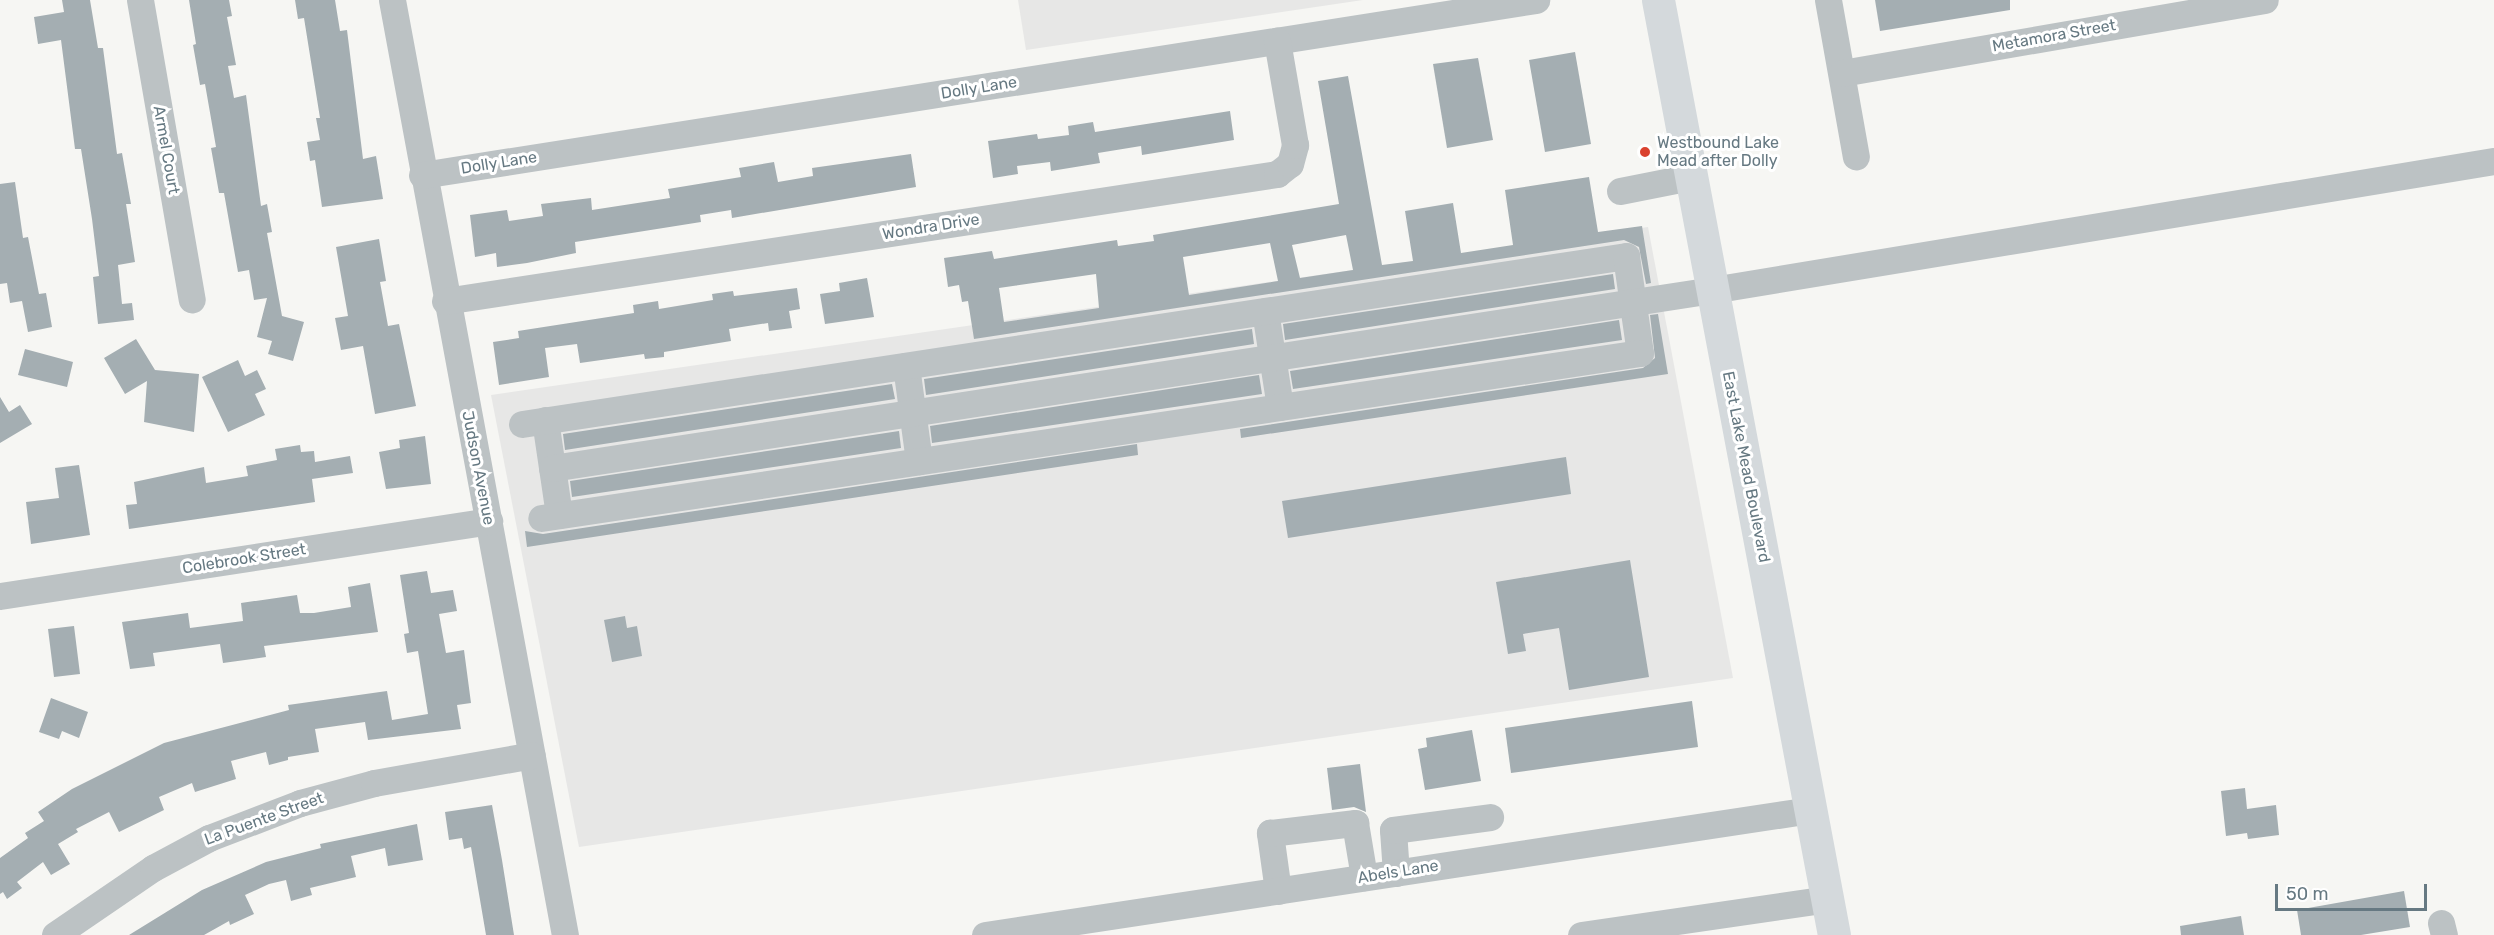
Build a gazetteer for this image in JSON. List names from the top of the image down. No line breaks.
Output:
{"streets":{"main road":["East Lake Mead Boulevard"],"street":["Metamora Street","Dolly Lane","Armel Court","Wondra Drive","Judson Avenue","Colebrook Street","La Puente Street","Abels Lane"]},"crossings":[["Dolly Lane","Wondra Drive"],["Dolly Lane","Judson Avenue"],["Wondra Drive","Judson Avenue"],["East Lake Mead Boulevard","Abels Lane"],["Judson Avenue","Colebrook Street"],["Judson Avenue","La Puente Street"]],"places":["Westbound Lake Mead after Dolly"],"scale_bar":"50 m"}
